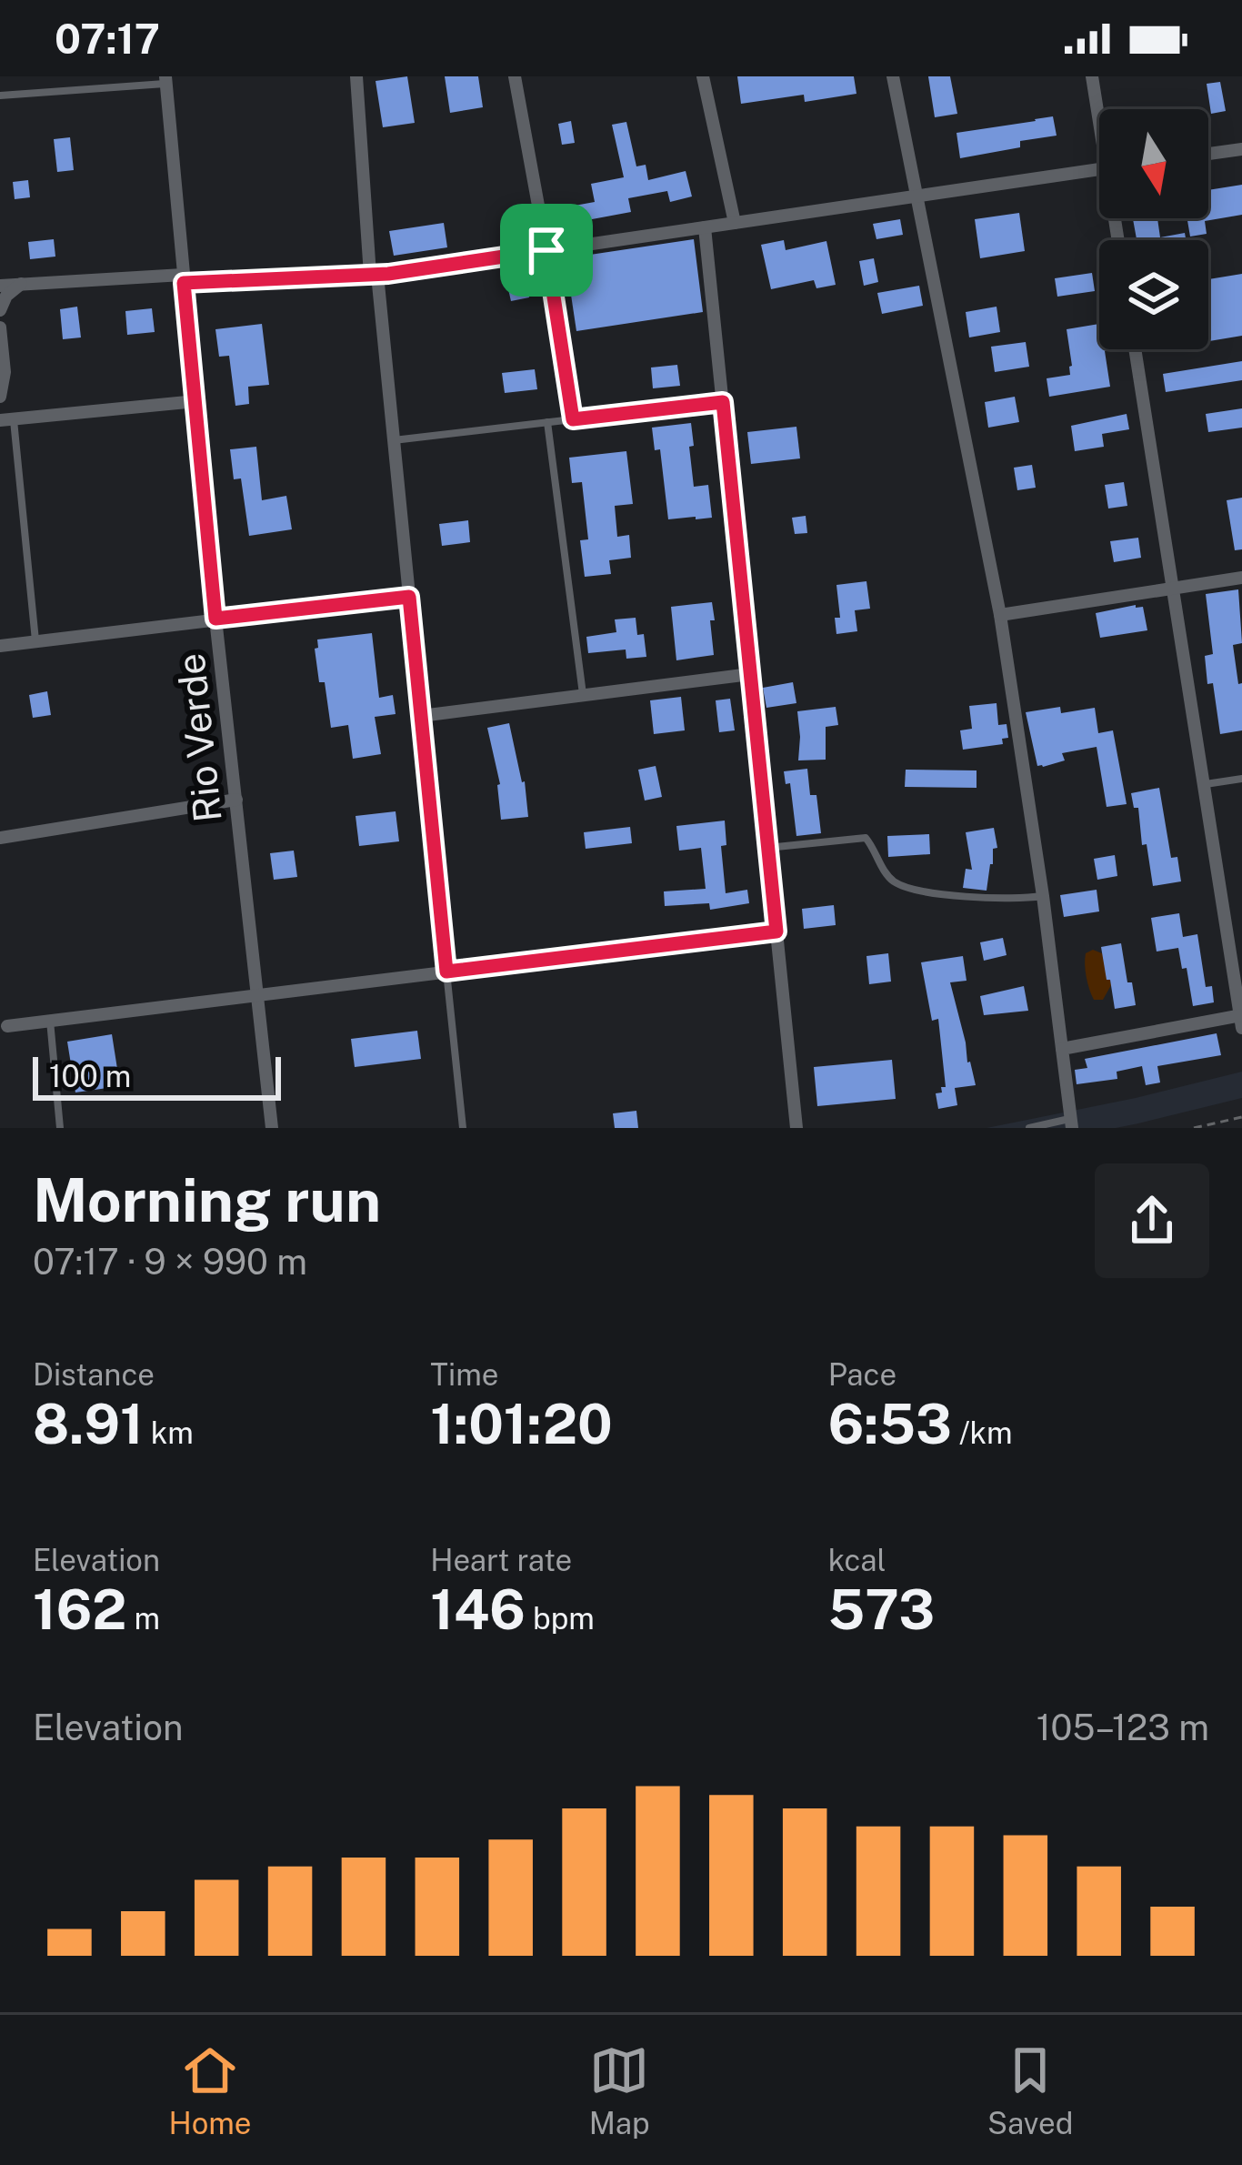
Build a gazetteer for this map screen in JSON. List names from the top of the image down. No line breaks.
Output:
{"streets":{"street":["Rio Verde"]},"scale_bar":"100 m","north":"bottom","page":{"status":"07:17","scale":"100 m","heading":["Morning run","07:17 · 9 × 990 m"],"stats":[["Distance","8.91 km"],["Time","1:01:20"],["Pace","6:53 /km"],["Elevation","162 m"],["Heart rate","146 bpm"],["kcal","573"]],"chart":["Elevation","105–123 m"],"tabs":["Home","Map","Saved"]}}
